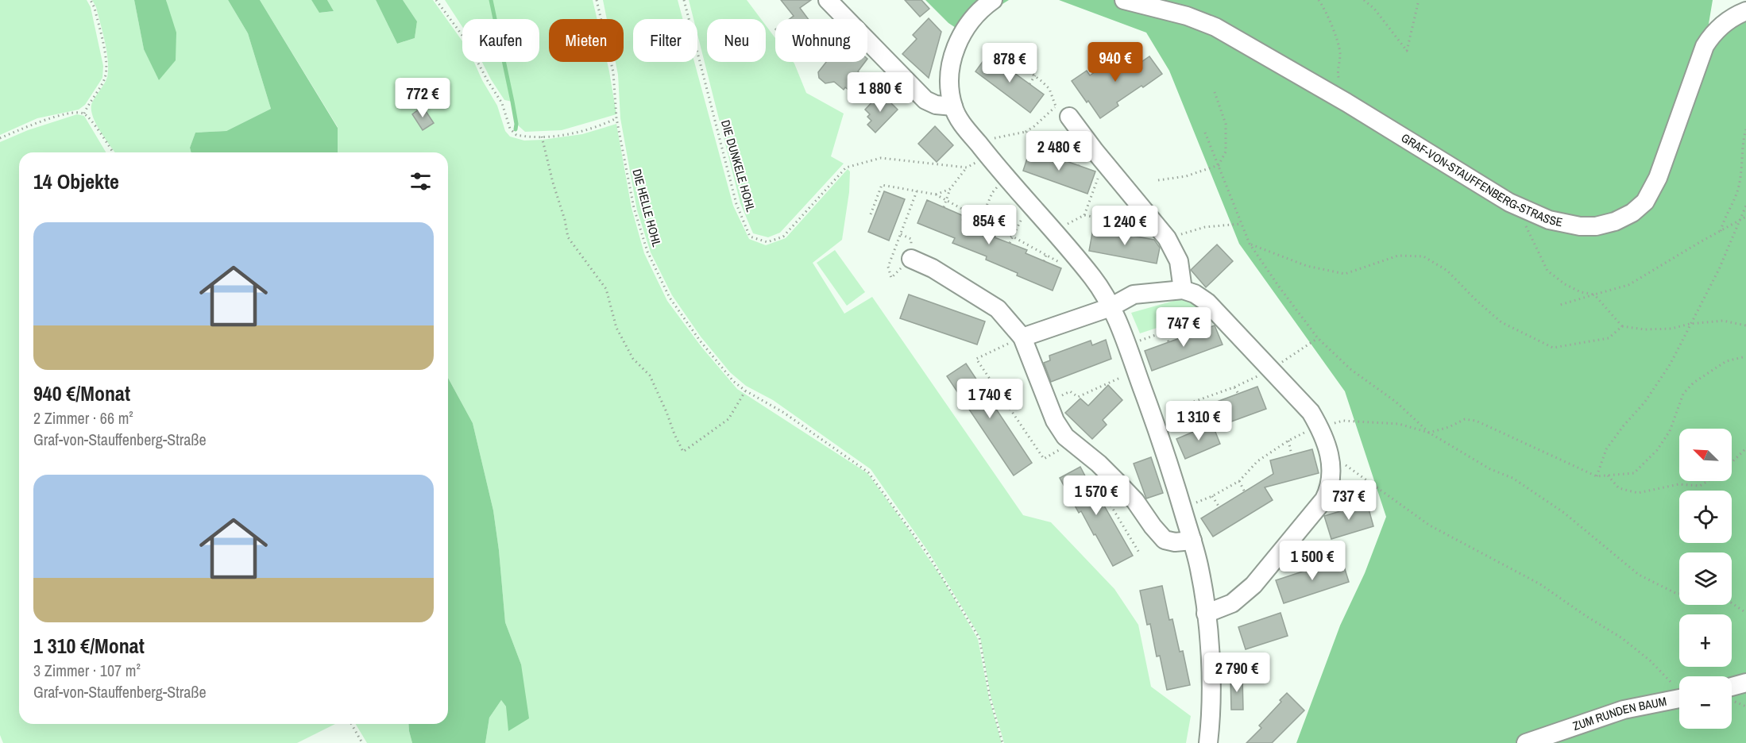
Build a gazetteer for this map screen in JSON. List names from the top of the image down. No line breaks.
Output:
{"streets":{"street":["GRAF-VON-STAUFFENBERG-STRASSE","ZUM RUNDEN BAUM"],"path":["DIE DUNKELE HOHL","DIE HELLE HOHL"]},"north":"top left","page":{"chip":["Kaufen","Mieten","Filter","Neu","Wohnung"],"price":["940 €","878 €","1 880 €","772 €","2 480 €","854 €","1 240 €","747 €","1 740 €","1 310 €","1 570 €","737 €","1 500 €","2 790 €"],"heading":"14 Objekte","list":[{"name":"940 €/Monat","note":"2 Zimmer · 66 m² · Graf-von-Stauffenberg-Straße"},{"name":"1 310 €/Monat","note":"3 Zimmer · 107 m² · Graf-von-Stauffenberg-Straße"}],"map_buttons":["+","−"]}}
